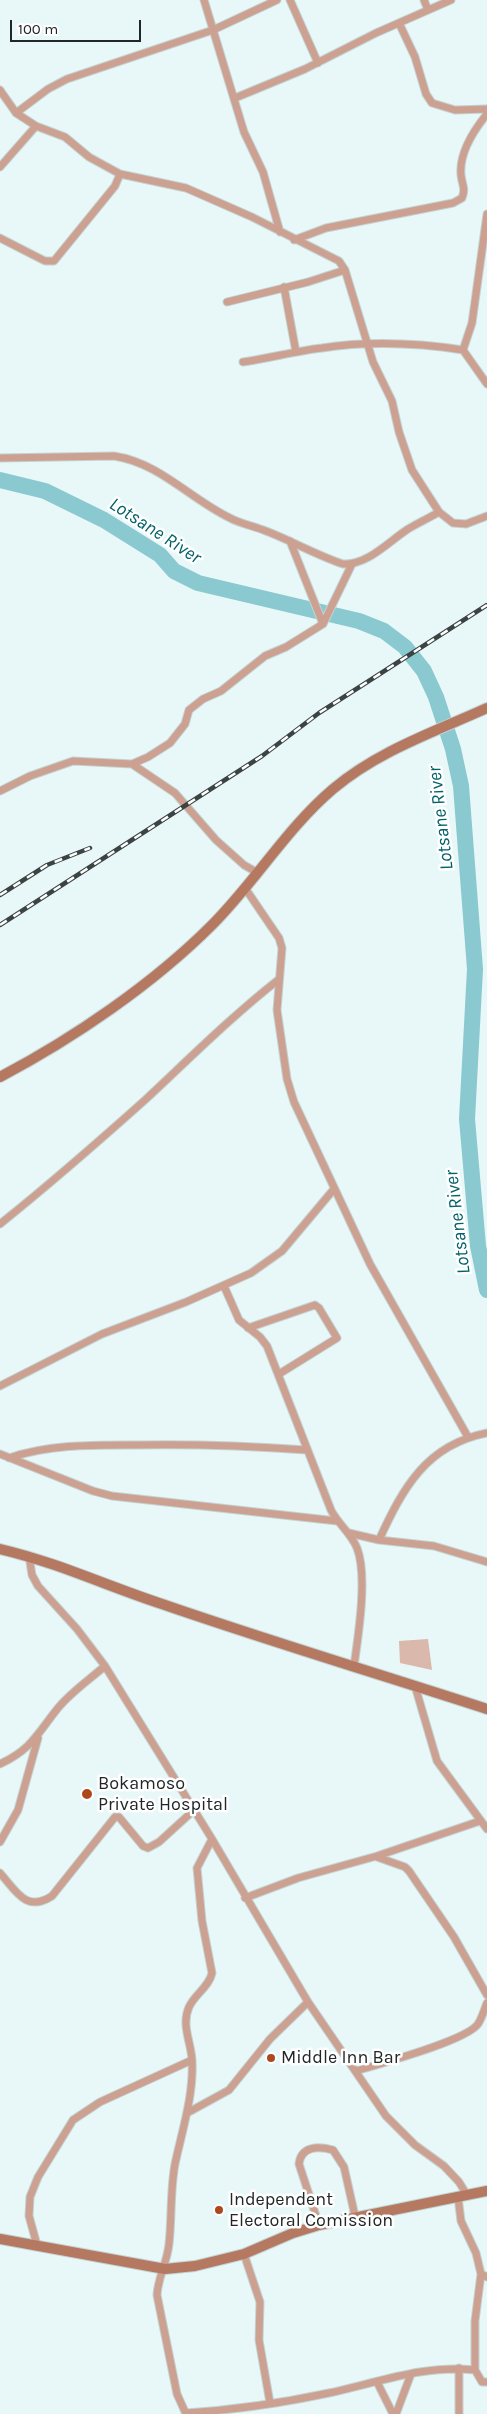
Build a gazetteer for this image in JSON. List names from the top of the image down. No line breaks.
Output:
{"water":["Lotsane River"],"places":["Bokamoso Private Hospital","Middle Inn Bar","Independent Electoral Comission"],"scale_bar":"100 m"}
